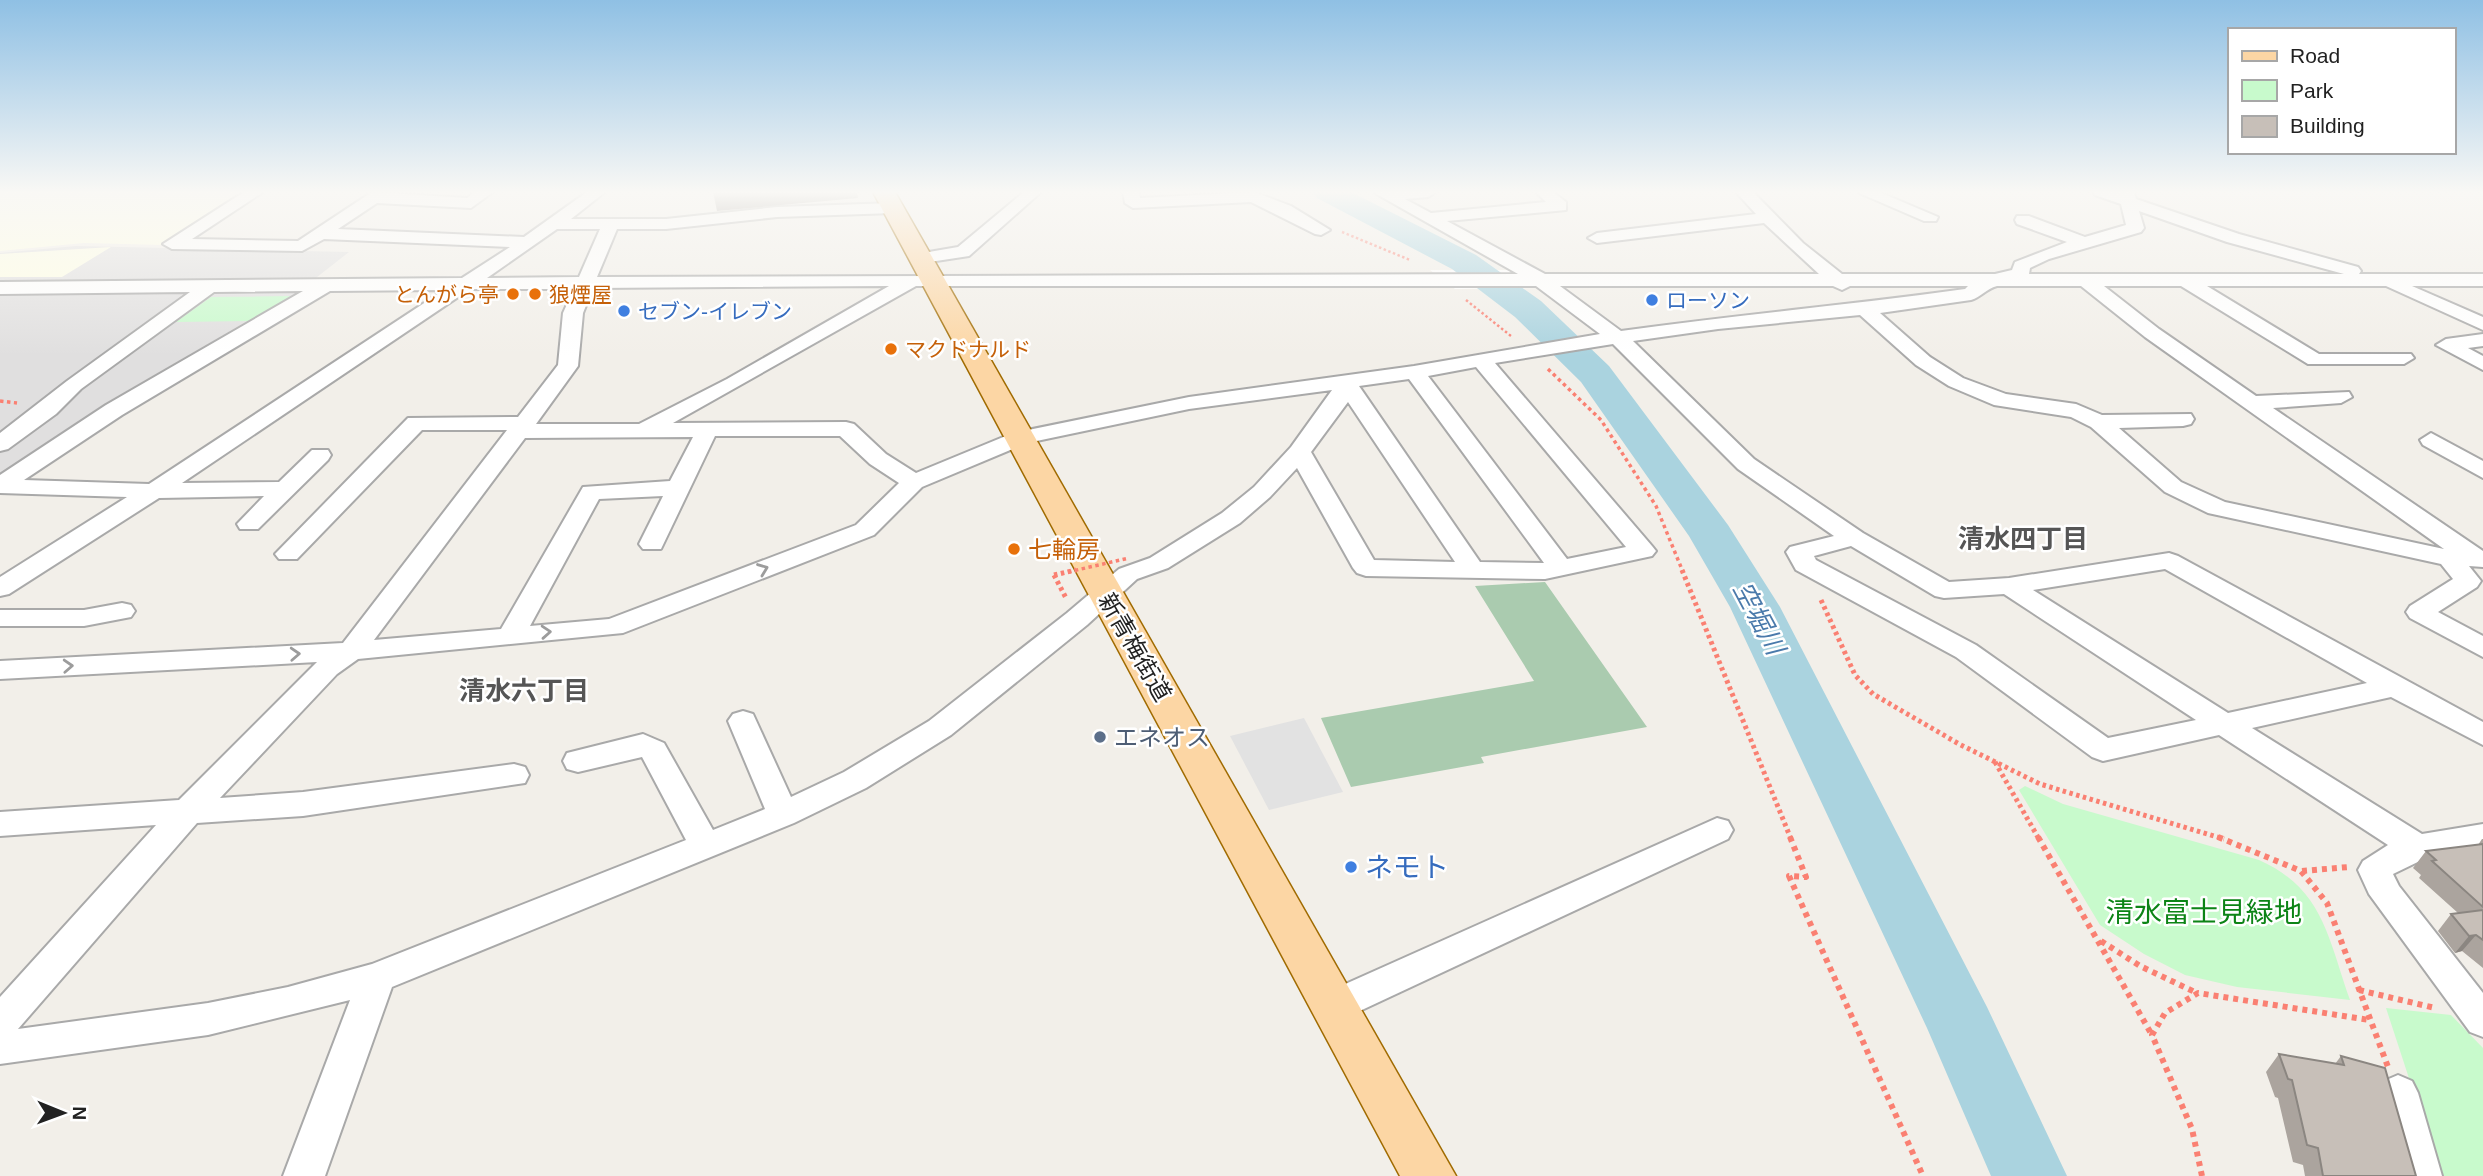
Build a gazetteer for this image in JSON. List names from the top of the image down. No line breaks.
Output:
{"streets":{"main road":["新青梅街道"]},"districts":["清水四丁目","清水六丁目"],"water":["空堀川"],"parks":["清水富士見緑地"],"places":["とんがら亭","狼煙屋","ローソン","セブン-イレブン","マクドナルド","七輪房","エネオス","ネモト"],"legend":["Road","Park","Building"],"north":"right"}
